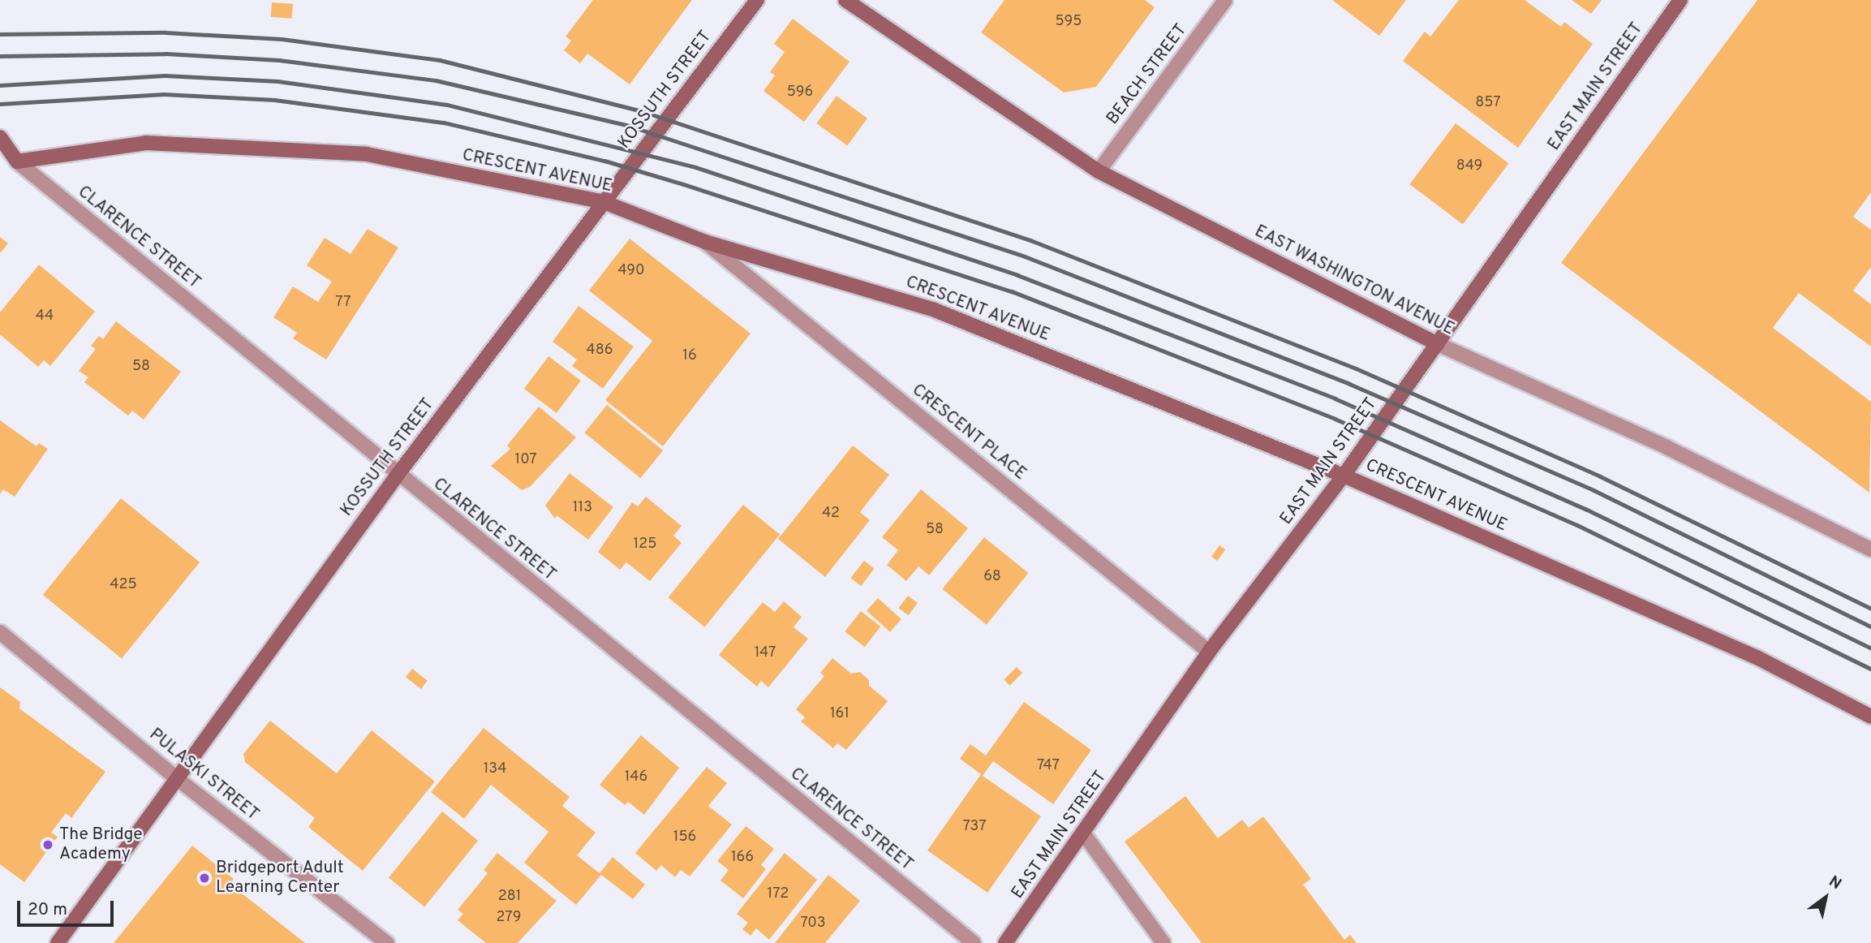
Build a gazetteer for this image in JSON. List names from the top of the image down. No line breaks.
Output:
{"streets":{"street":["BEACH STREET","EAST MAIN STREET","KOSSUTH STREET","CRESCENT AVENUE","CLARENCE STREET","EAST WASHINGTON AVENUE","CRESCENT PLACE","PULASKI STREET"]},"crossings":[["BEACH STREET","EAST WASHINGTON AVENUE"],["EAST MAIN STREET","CRESCENT AVENUE"],["EAST MAIN STREET","EAST WASHINGTON AVENUE"],["EAST MAIN STREET","CRESCENT PLACE"],["KOSSUTH STREET","CRESCENT AVENUE"],["KOSSUTH STREET","CLARENCE STREET"],["KOSSUTH STREET","PULASKI STREET"],["CRESCENT AVENUE","CLARENCE STREET"],["CRESCENT AVENUE","CRESCENT PLACE"]],"places":["The Bridge Academy","Bridgeport Adult Learning Center"],"house_numbers":["595","596","857","849","490","77","44","486","16","58","107","113","42","58","125","68","425","147","161","747","134","146","737","156","166","172","281","279","703"],"scale_bar":"20 m","north":"top right"}
